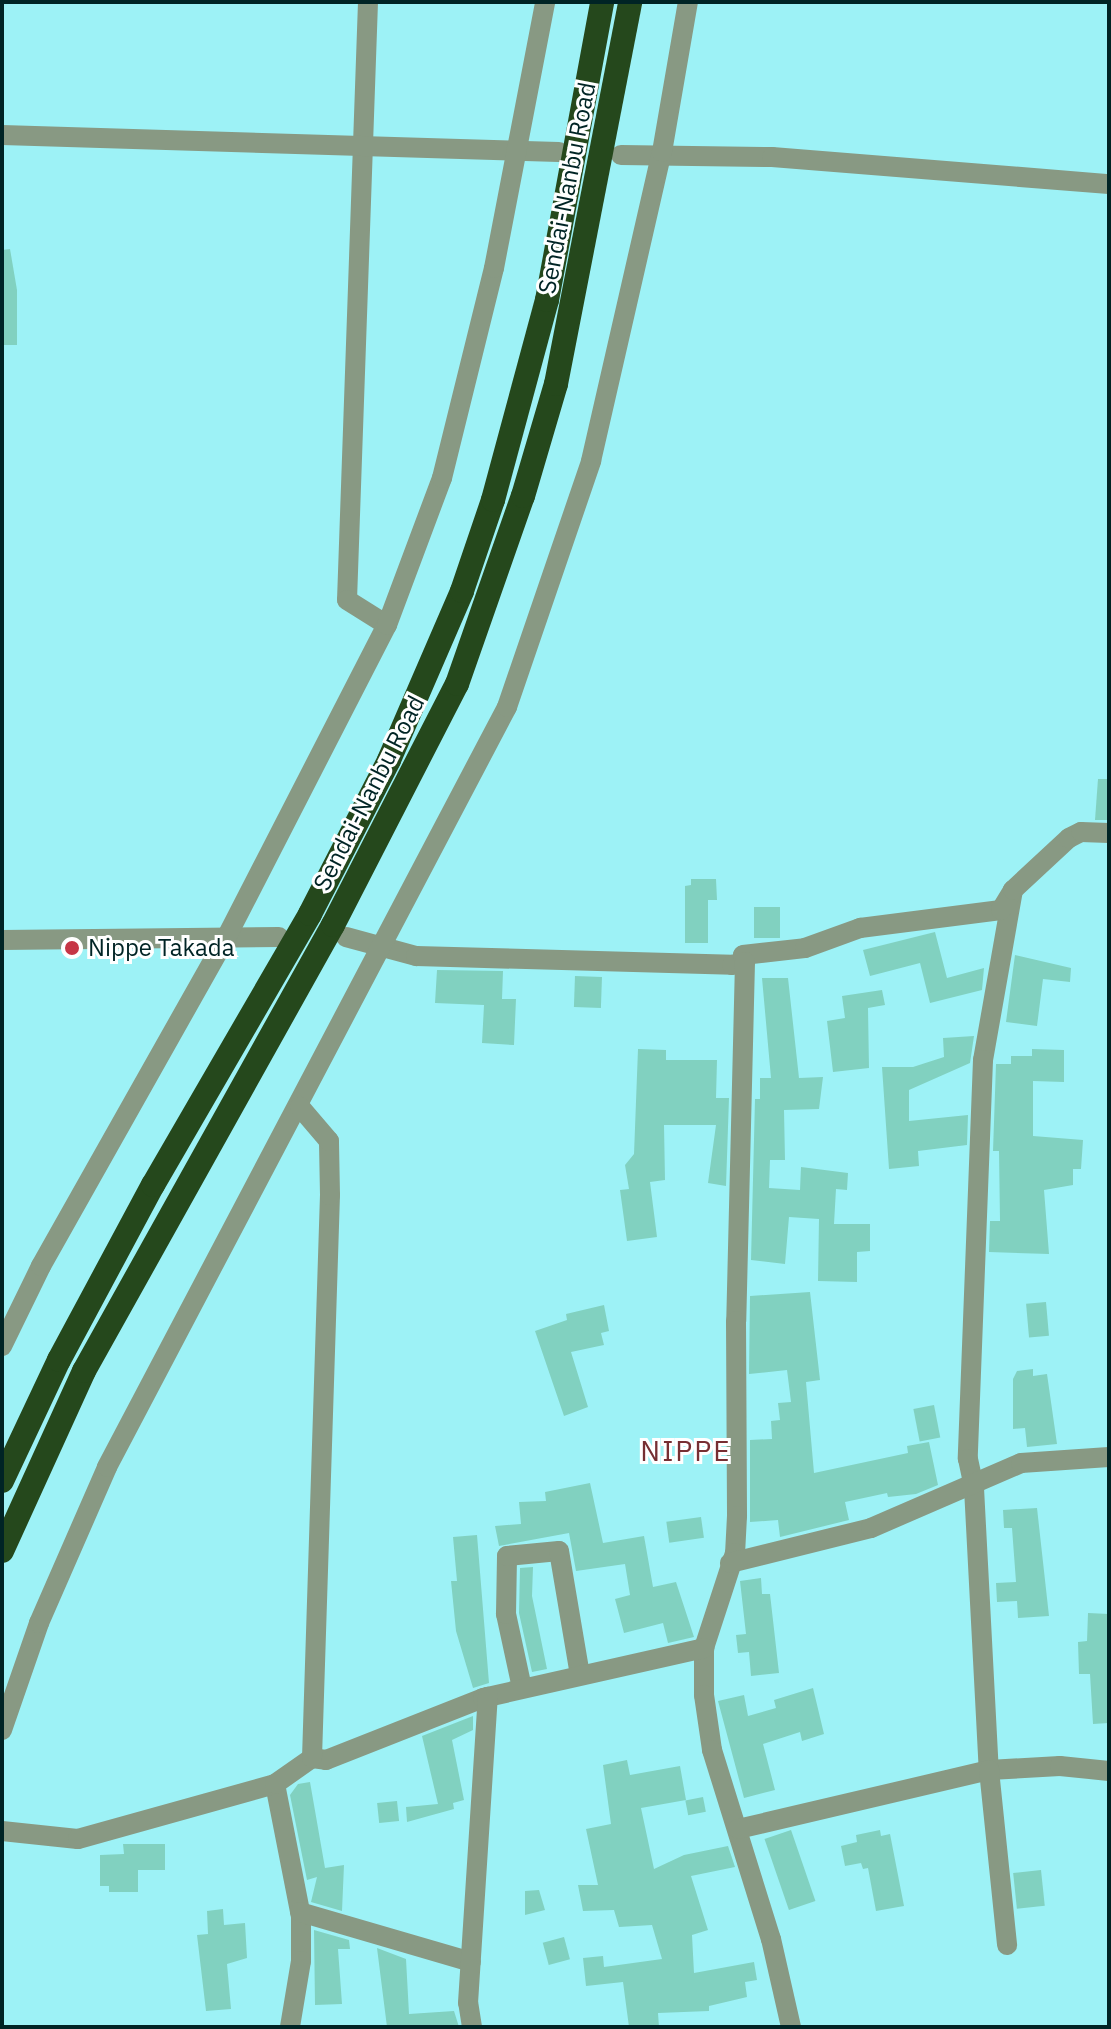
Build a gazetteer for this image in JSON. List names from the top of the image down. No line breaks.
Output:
{"streets":{"highway":["Sendai-Nanbu Road"]},"districts":["NIPPE"],"places":["Nippe Takada"]}
